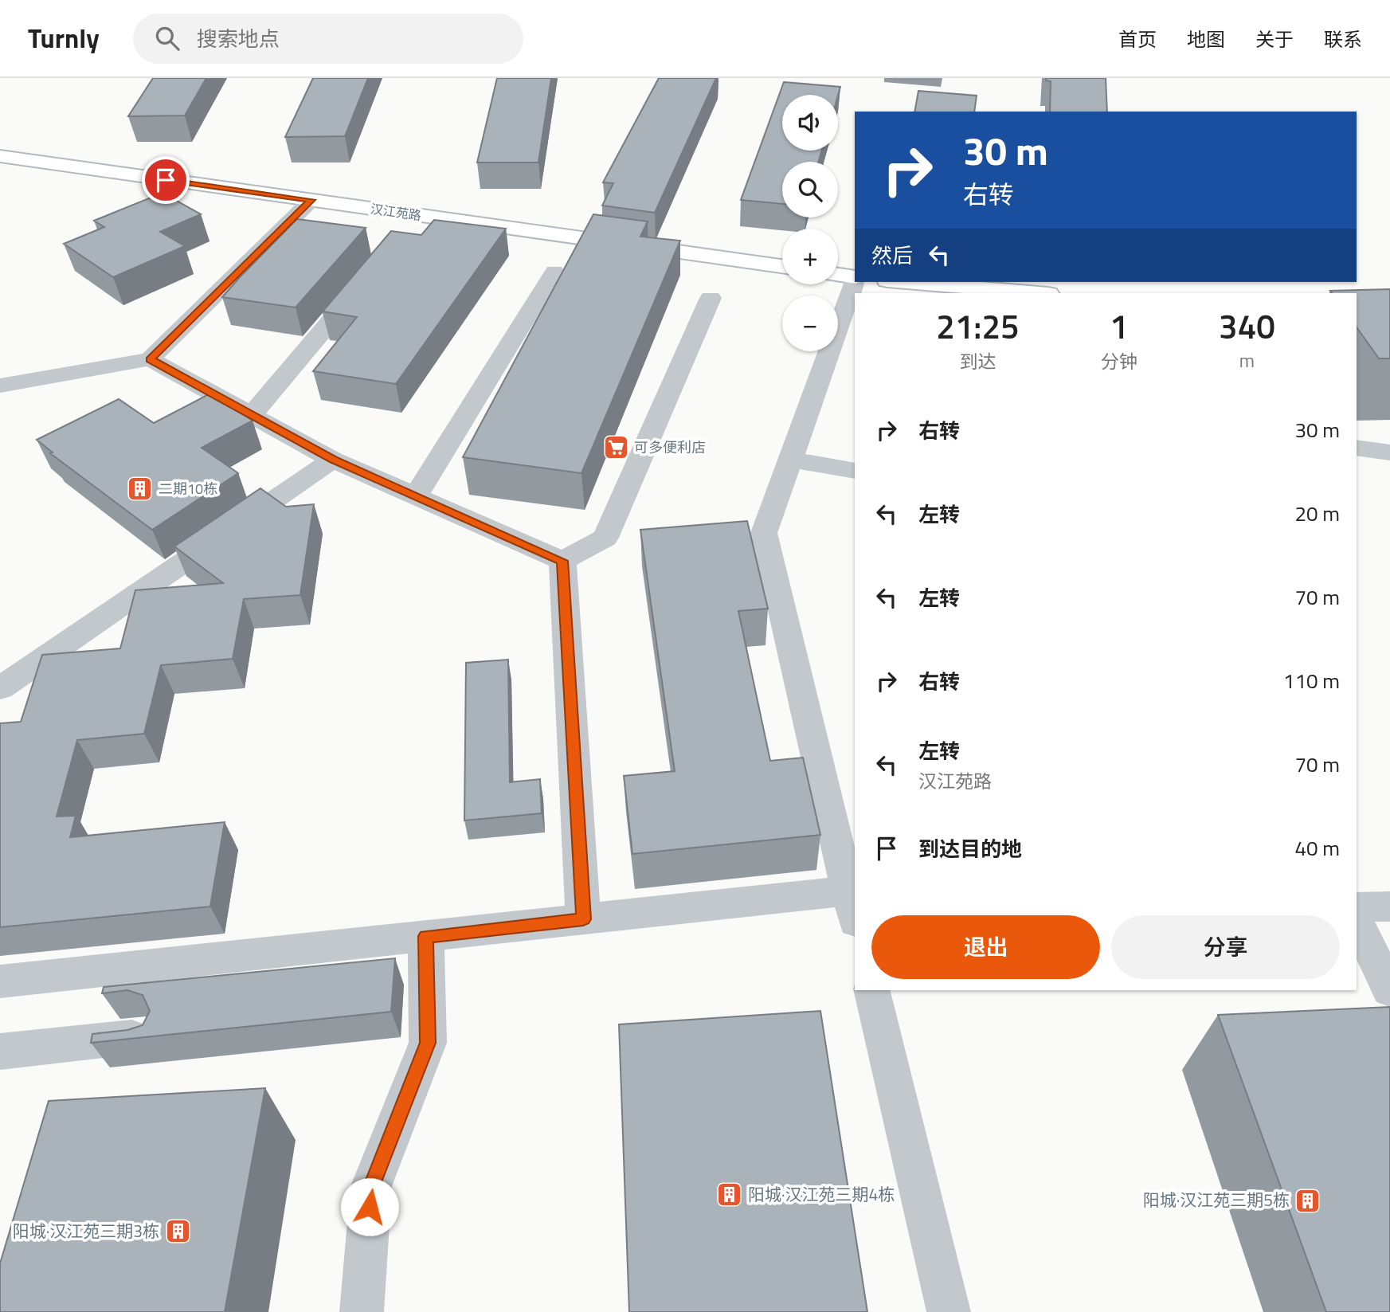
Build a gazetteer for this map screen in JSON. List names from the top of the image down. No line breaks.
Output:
{"streets":{"street":["汉江苑路"]},"places":{"supermarket":["可多便利店"],"building":["二期10栋","阳城·汉江苑三期4栋","阳城·汉江苑三期5栋","阳城·汉江苑三期3栋"]},"page":{"header":"Turnly","search":"搜索地点","nav":["首页","地图","关于","联系"],"map_buttons":["+","−"],"turn":["30 m","右转"],"then":"然后","eta":["21:25","到达","1","分钟","340","m"],"list":[{"name":"右转","value":"30 m"},{"name":"左转","value":"20 m"},{"name":"左转","value":"70 m"},{"name":"右转","value":"110 m"},{"name":"左转","note":"汉江苑路","value":"70 m"},{"name":"到达目的地","value":"40 m"}],"buttons":["退出","分享"]}}
